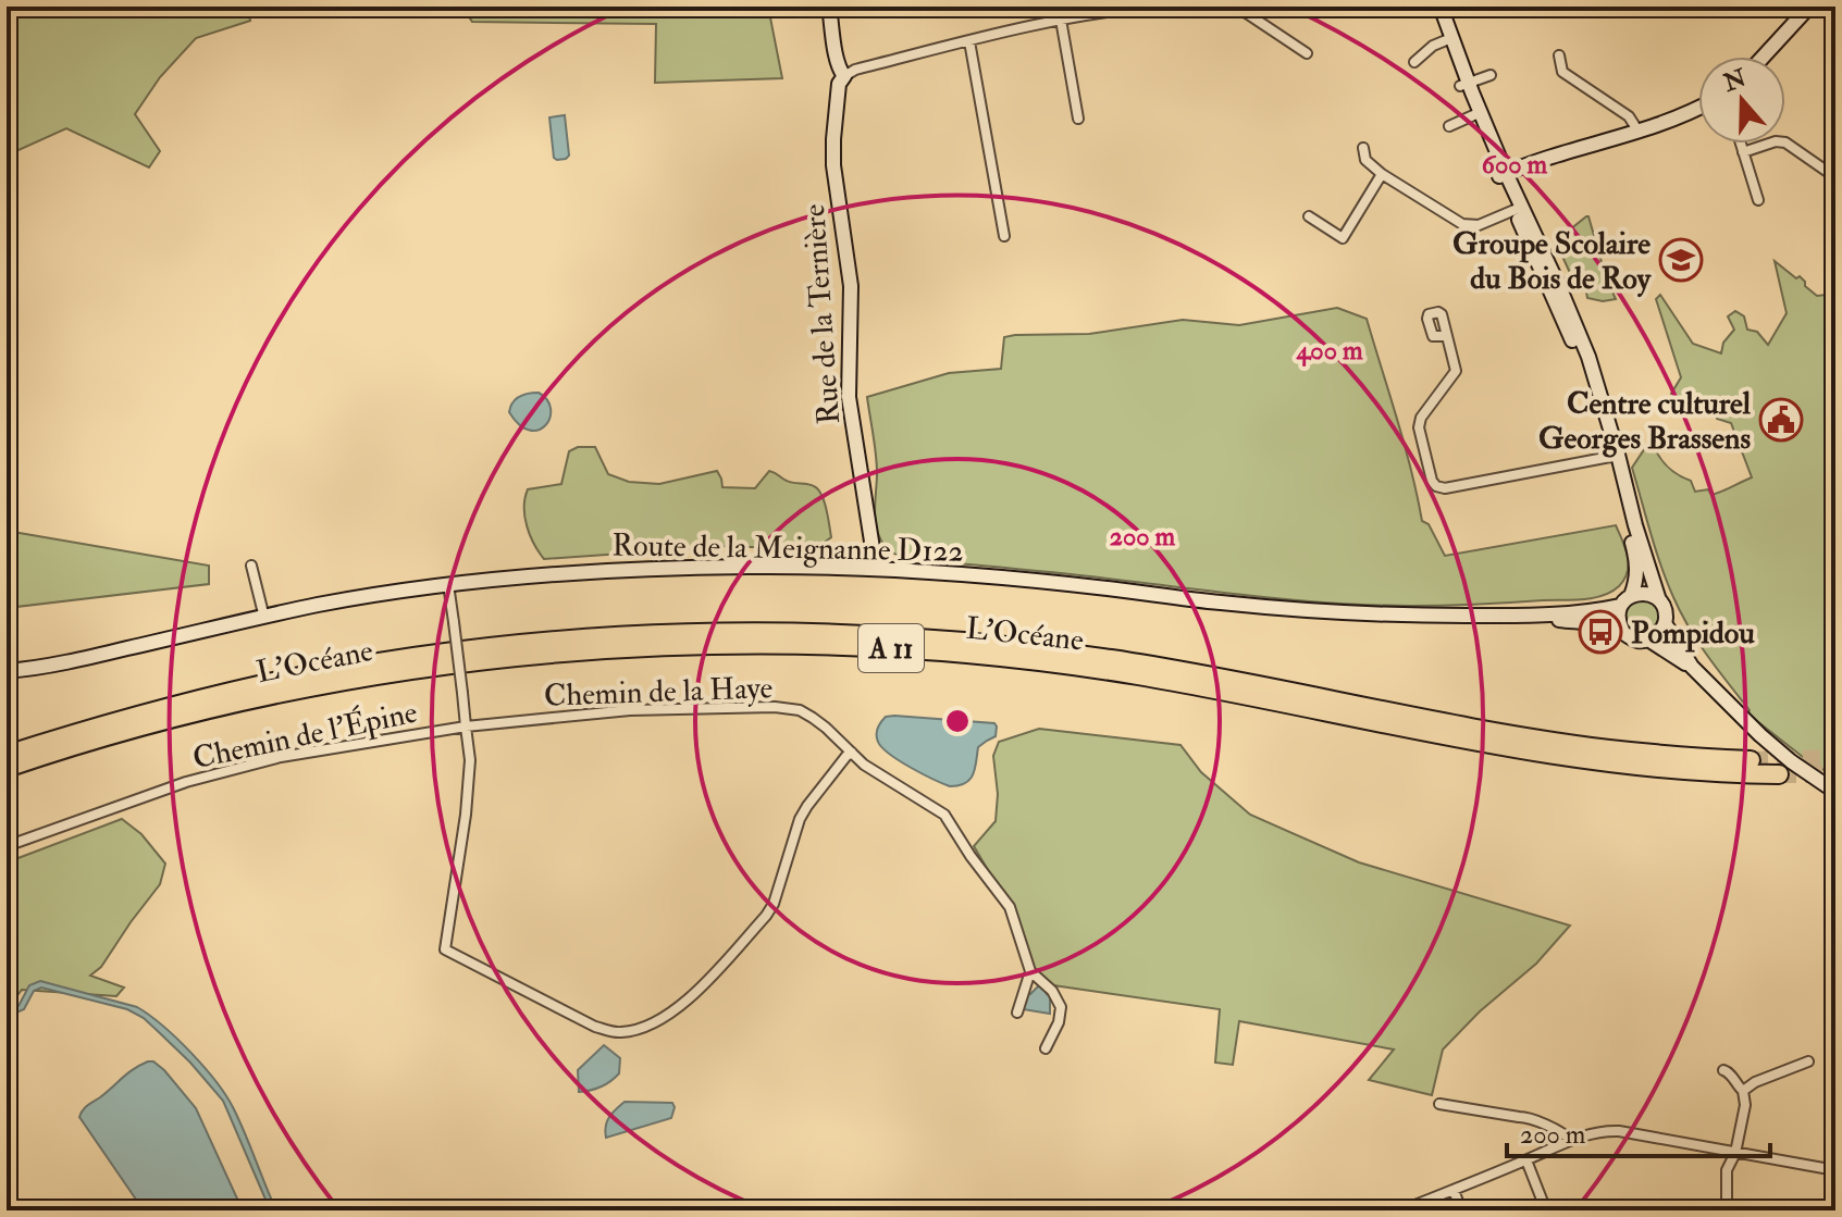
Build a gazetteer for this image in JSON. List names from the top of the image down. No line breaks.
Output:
{"streets":{"highway":["L’Océane","A 11"],"street":["Rue de la Ternière","Route de la Meignanne D122","Chemin de la Haye","Chemin de l'Épine"]},"crossings":[["Rue de la Ternière","Route de la Meignanne D122"],["Chemin de la Haye","Chemin de l'Épine"]],"places":{"school or university":["Groupe Scolaire du Bois de Roy"],"public building":["Centre culturel Georges Brassens"],"bus stop":["Pompidou"]},"scale_bar":"200 m","north":"top","rings":["600 m","400 m","200 m"]}
